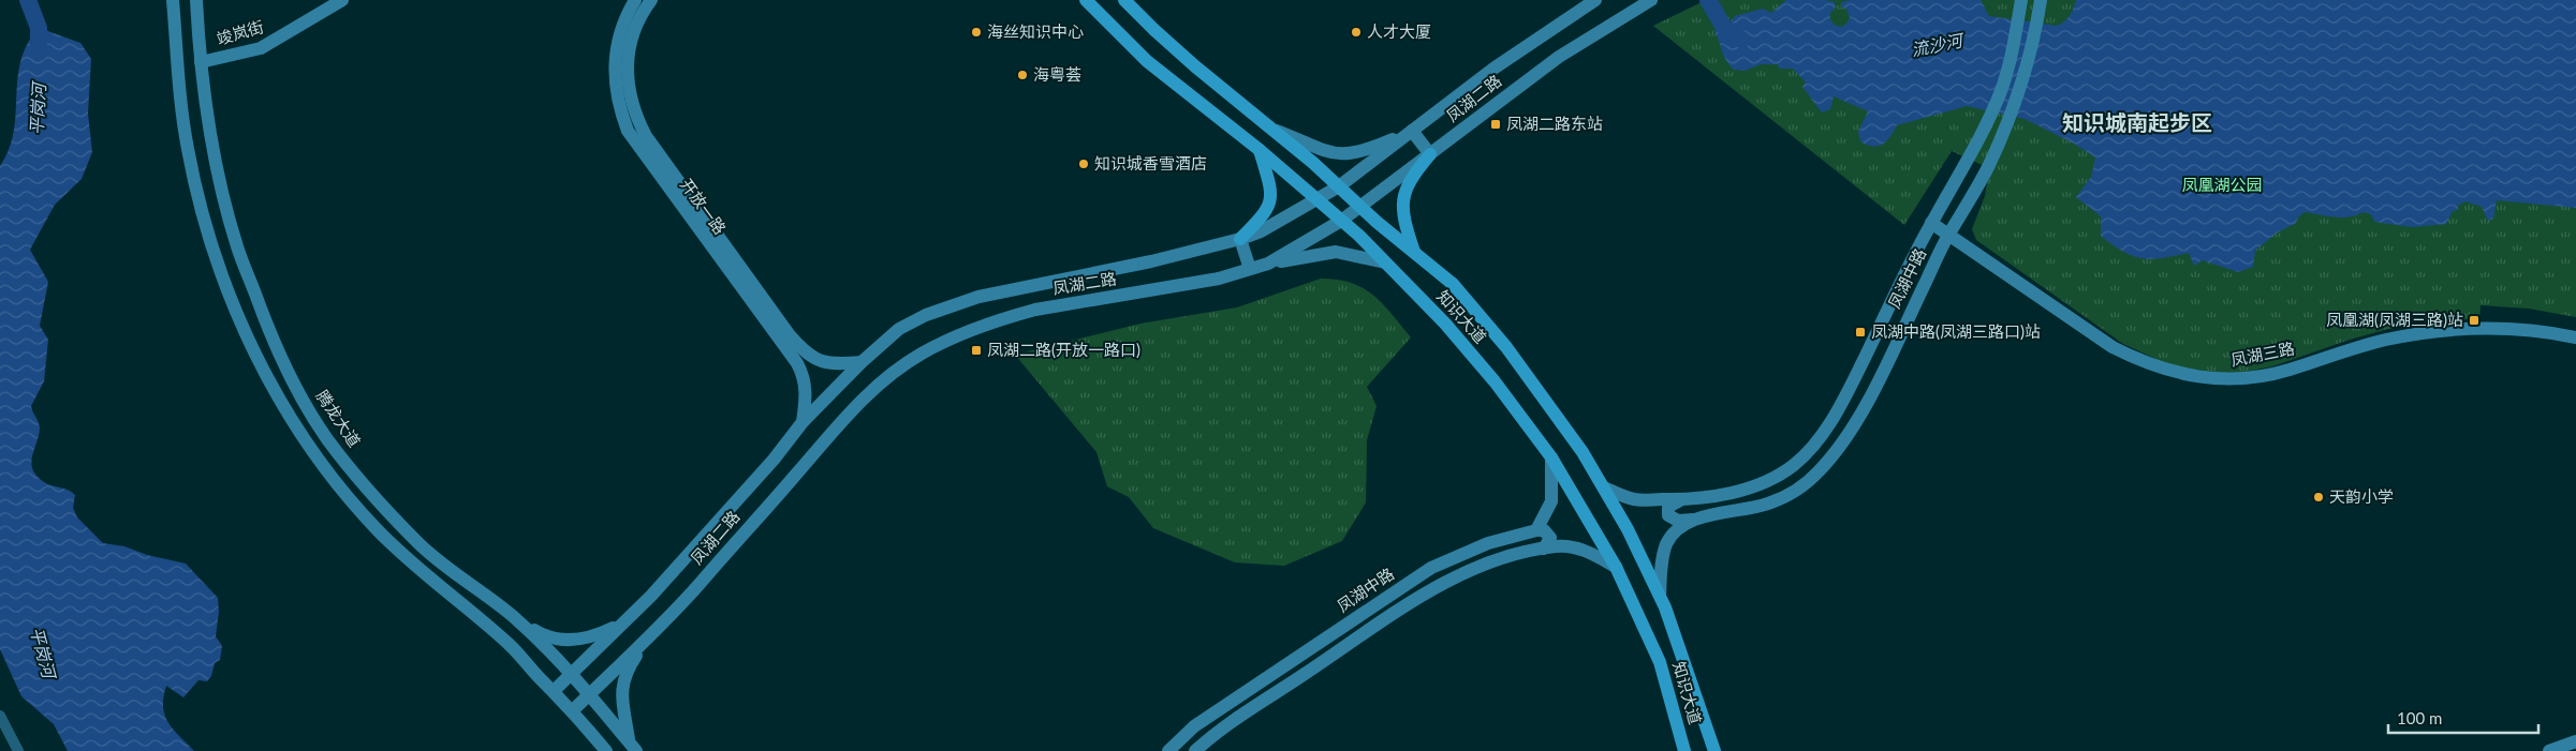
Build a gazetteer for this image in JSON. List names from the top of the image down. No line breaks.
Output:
{"streets":{"main road":["知识大道"],"street":["竣岚街","凤湖二路","开放一路","凤湖中路","凤湖三路","腾龙大道"]},"crossings":[["竣岚街","腾龙大道"],["凤湖二路","开放一路"],["凤湖二路","知识大道"],["凤湖二路","腾龙大道"],["凤湖中路","知识大道"],["凤湖中路","凤湖三路"]],"districts":["知识城南起步区"],"water":["流沙河","平岗河"],"parks":["凤凰湖公园"],"places":{"other":["海丝知识中心","人才大厦","海粤荟","知识城香雪酒店","天韵小学"],"transit":["凤湖二路东站","凤凰湖(凤湖三路)站","凤湖中路(凤湖三路口)站","凤湖二路(开放一路口)"]},"scale_bar":"100 m"}
